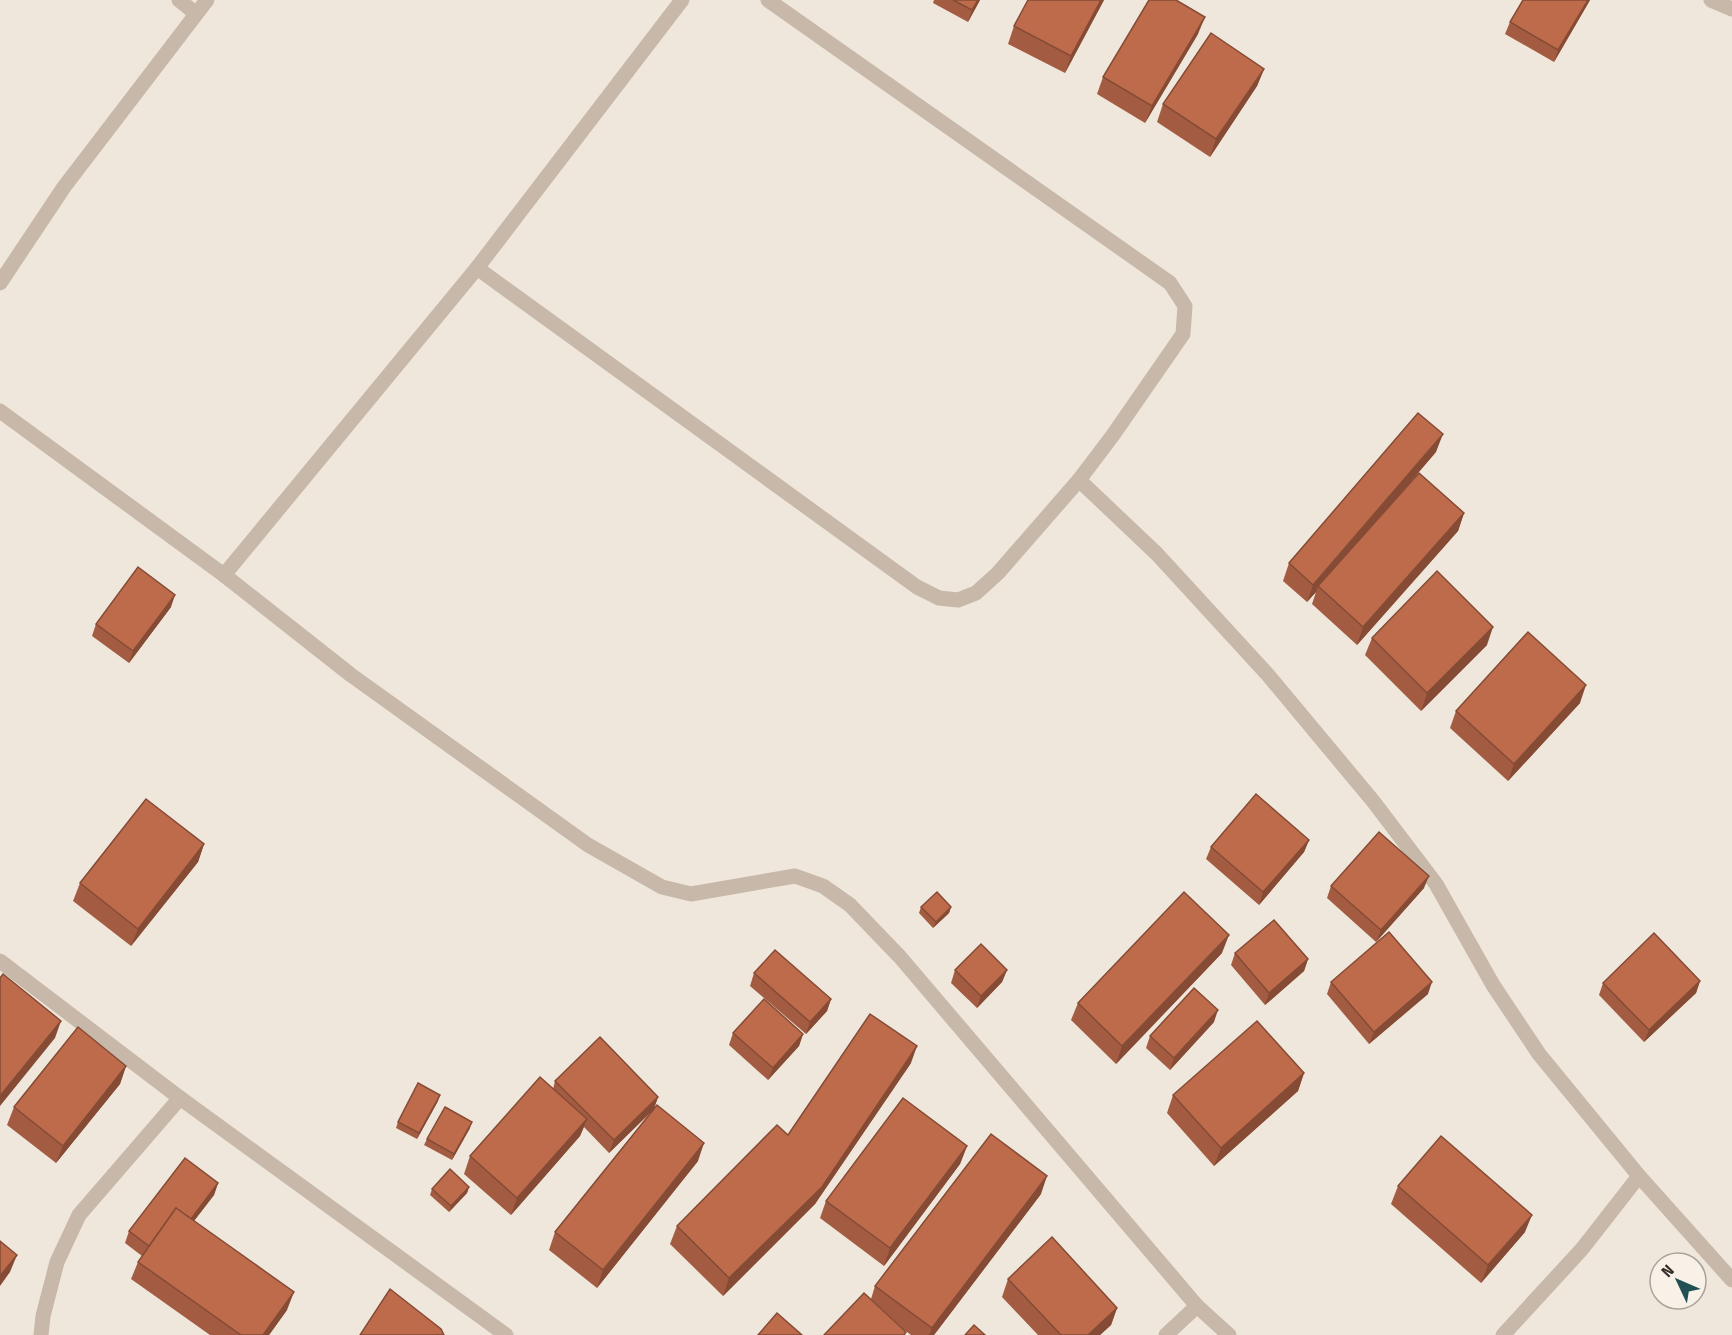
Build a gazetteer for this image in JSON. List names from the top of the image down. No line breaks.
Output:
{"north":"top left"}
